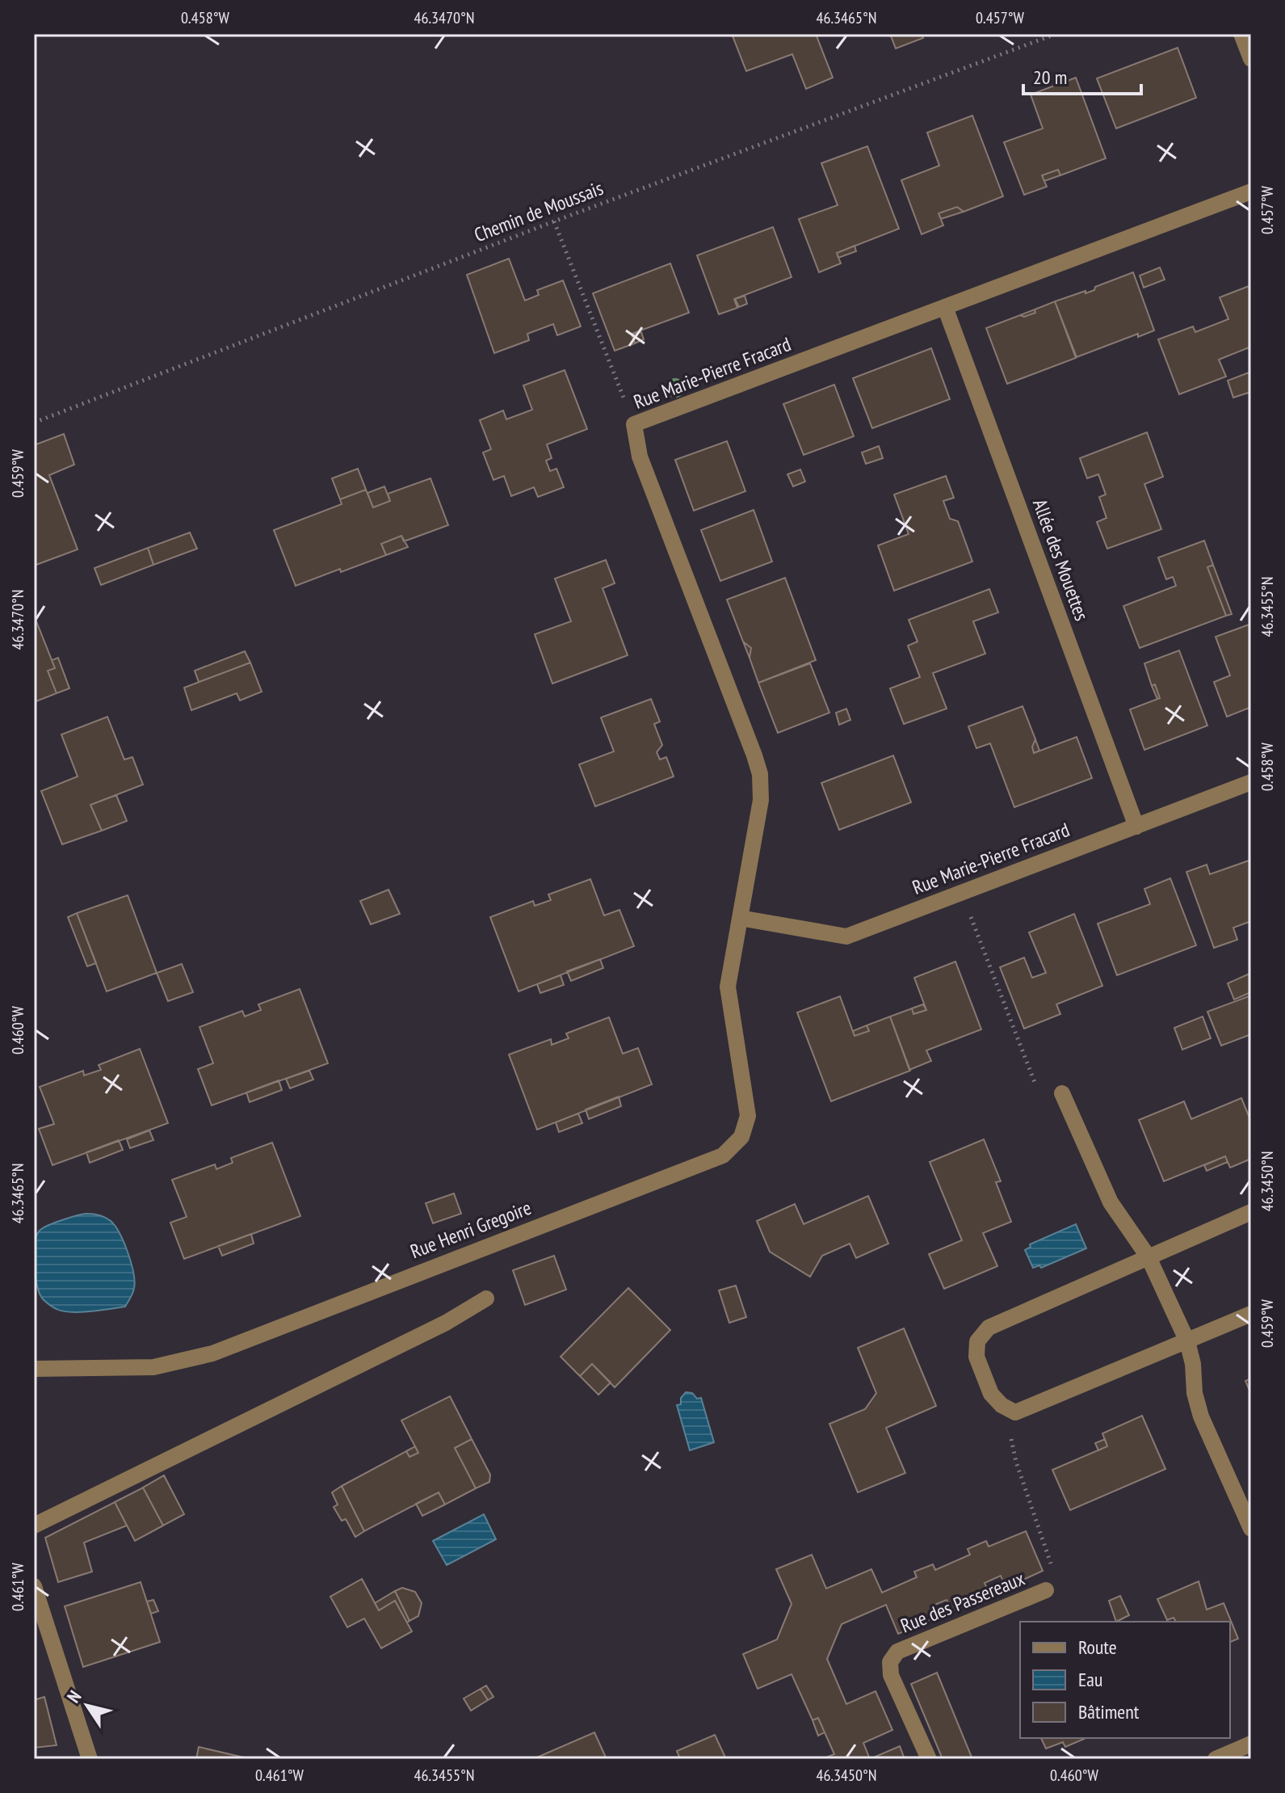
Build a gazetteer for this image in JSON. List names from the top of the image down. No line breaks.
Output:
{"streets":{"street":["Rue Marie-Pierre Fracard","Allée des Mouettes","Rue Henri Gregoire","Rue des Passereaux"],"path":["Chemin de Moussais"]},"crossings":[["Rue Marie-Pierre Fracard","Allée des Mouettes"],["Rue Marie-Pierre Fracard","Rue Henri Gregoire"]],"legend":["Route","Eau","Bâtiment"],"scale_bar":"20 m","north":"top left","coordinates":["0.458°W","46.3470°N","46.3465°N","0.457°W","0.459°W","46.3455°N","0.460°W","46.3450°N","0.461°W"]}
